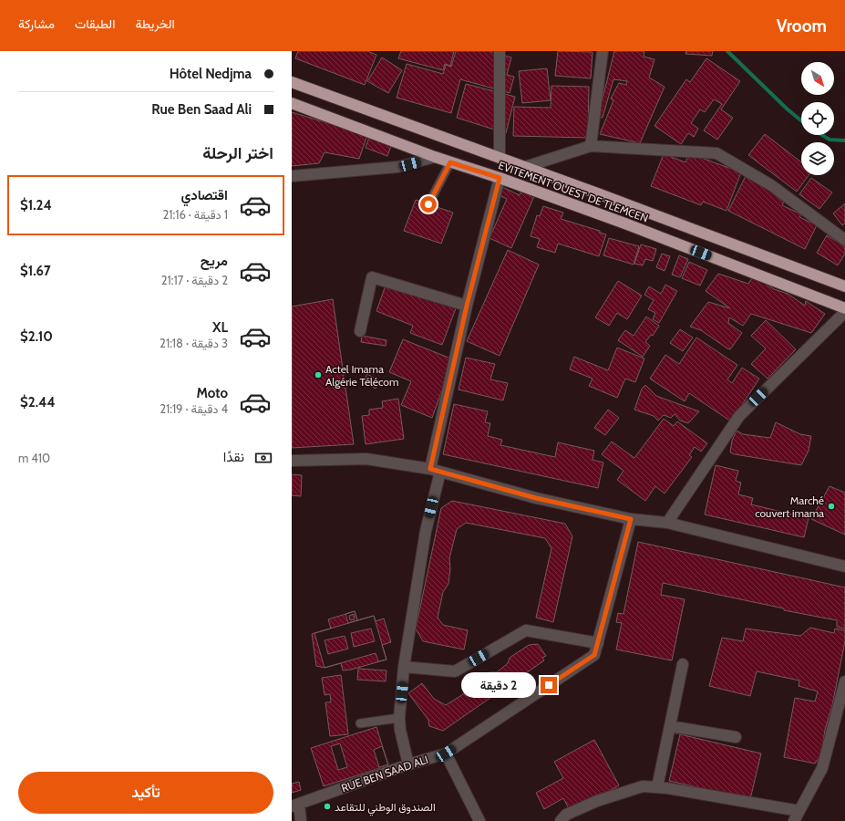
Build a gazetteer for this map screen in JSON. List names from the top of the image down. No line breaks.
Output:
{"streets":{"highway":["EVITEMENT OUEST DE TLEMCEN"],"street":["RUE BEN SAAD ALI"]},"places":["Actel Imama Algérie Télécom","Marché couvert imama","الصندوق الوطني للتقاعد"],"north":"bottom right","page":{"header":"Vroom","nav":["الخريطة","الطبقات","مشاركة"],"banner":["Hôtel Nedjma","Rue Ben Saad Ali"],"heading":"اختر الرحلة","list":[{"name":"اقتصادي","note":"1 دقيقة · 21:16","value":"$1.24"},{"name":"مريح","note":"2 دقيقة · 21:17","value":"$1.67"},{"name":"XL","note":"3 دقيقة · 21:18","value":"$2.10"},{"name":"Moto","note":"4 دقيقة · 21:19","value":"$2.44"}],"pay":["نقدًا","410 m"],"bubble":"2 دقيقة","buttons":"تأكيد"}}
